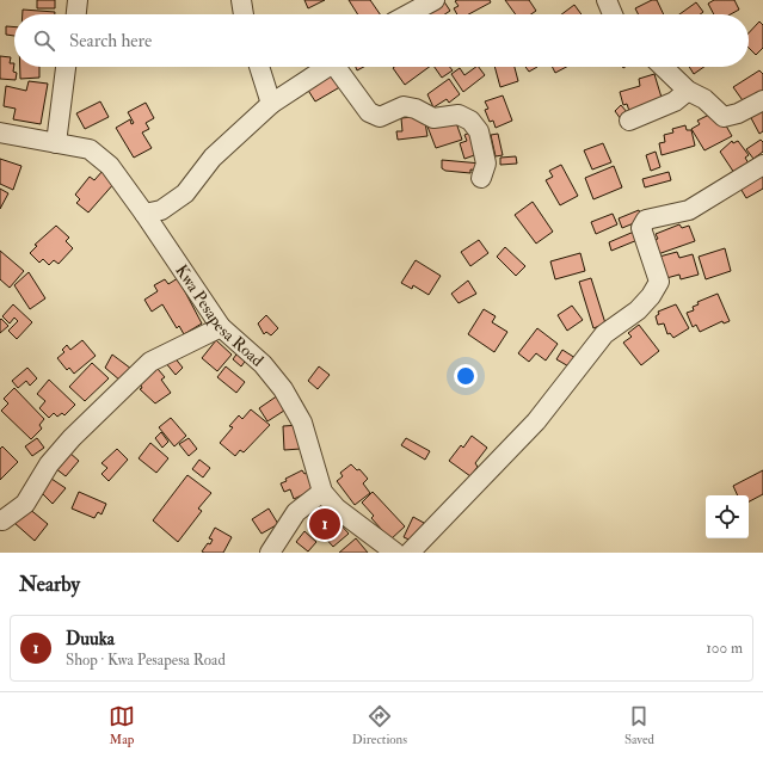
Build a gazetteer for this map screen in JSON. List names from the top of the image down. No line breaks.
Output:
{"streets":{"street":["Kwa Pesapesa Road"]},"page":{"search":"Search here","pins":"1","heading":"Nearby","list":[{"mark":"1","name":"Duuka","note":"Shop · Kwa Pesapesa Road","value":"100 m"}],"nav":["Map","Directions","Saved"]}}
